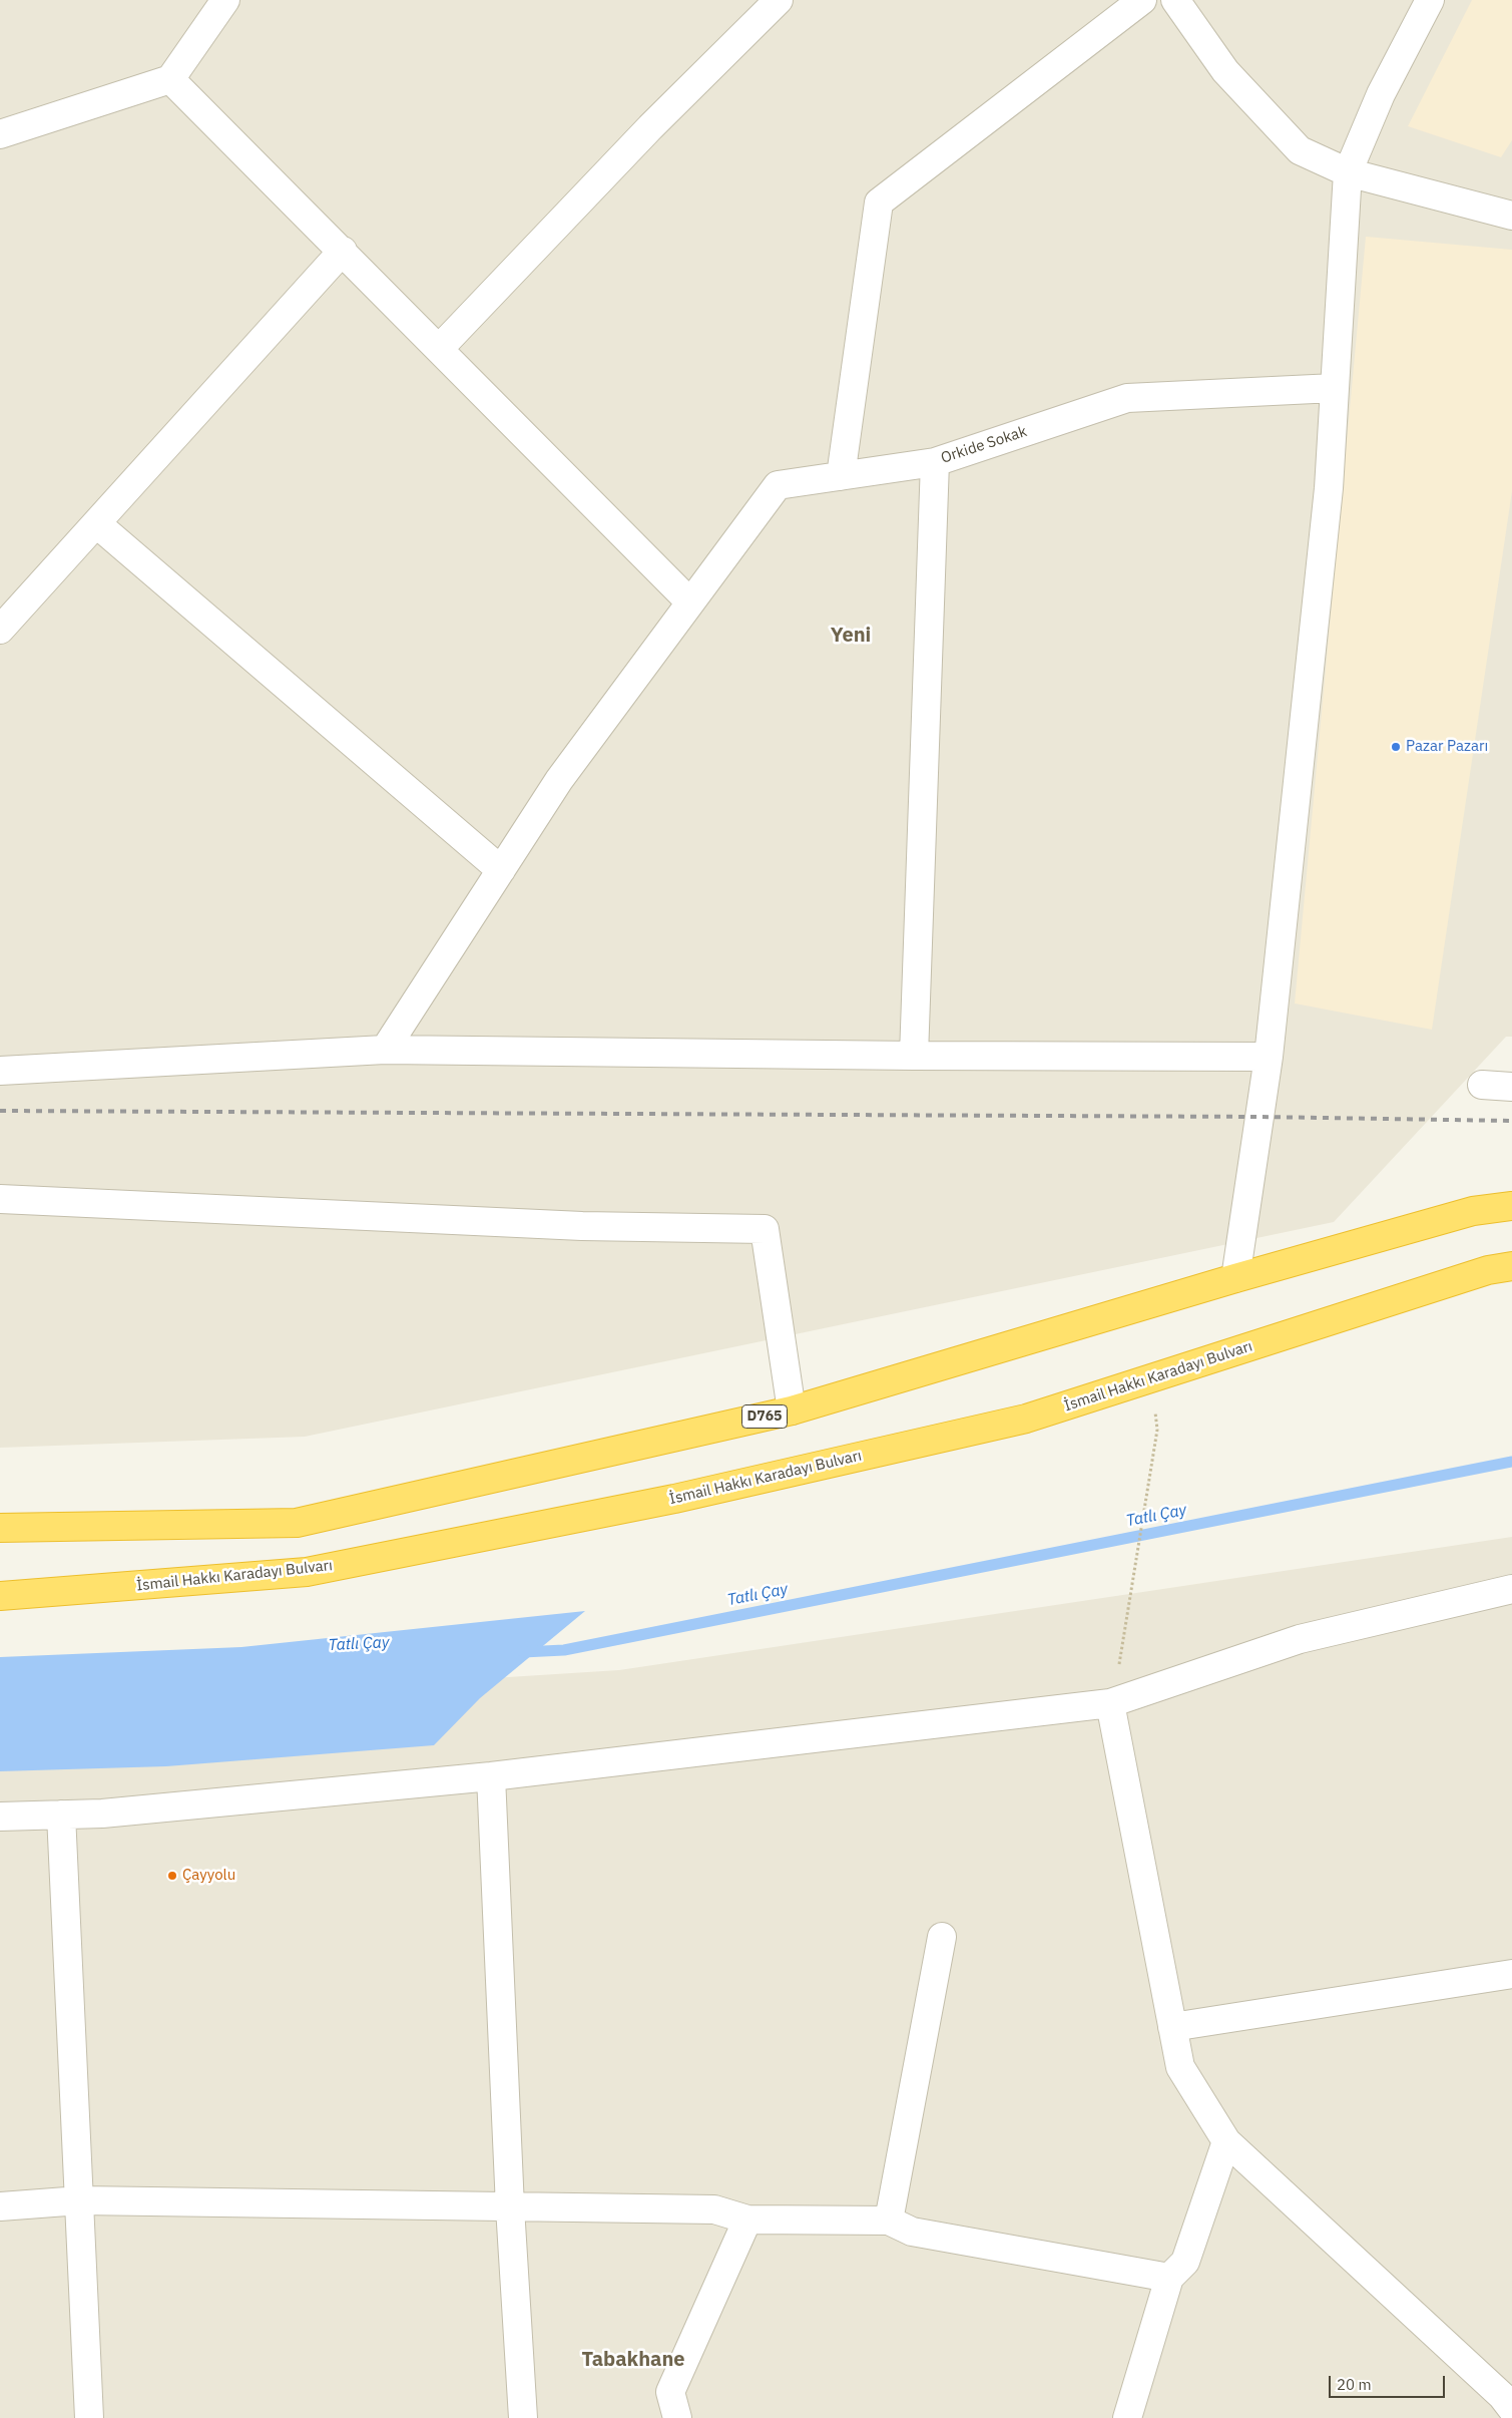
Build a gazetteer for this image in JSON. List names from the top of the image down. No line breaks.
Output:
{"streets":{"highway":["İsmail Hakkı Karadayı Bulvarı","D765"],"street":["Orkide Sokak"]},"districts":["Yeni","Tabakhane"],"water":["Tatlı Çay"],"places":["Pazar Pazarı","Çayyolu"],"scale_bar":"20 m"}
